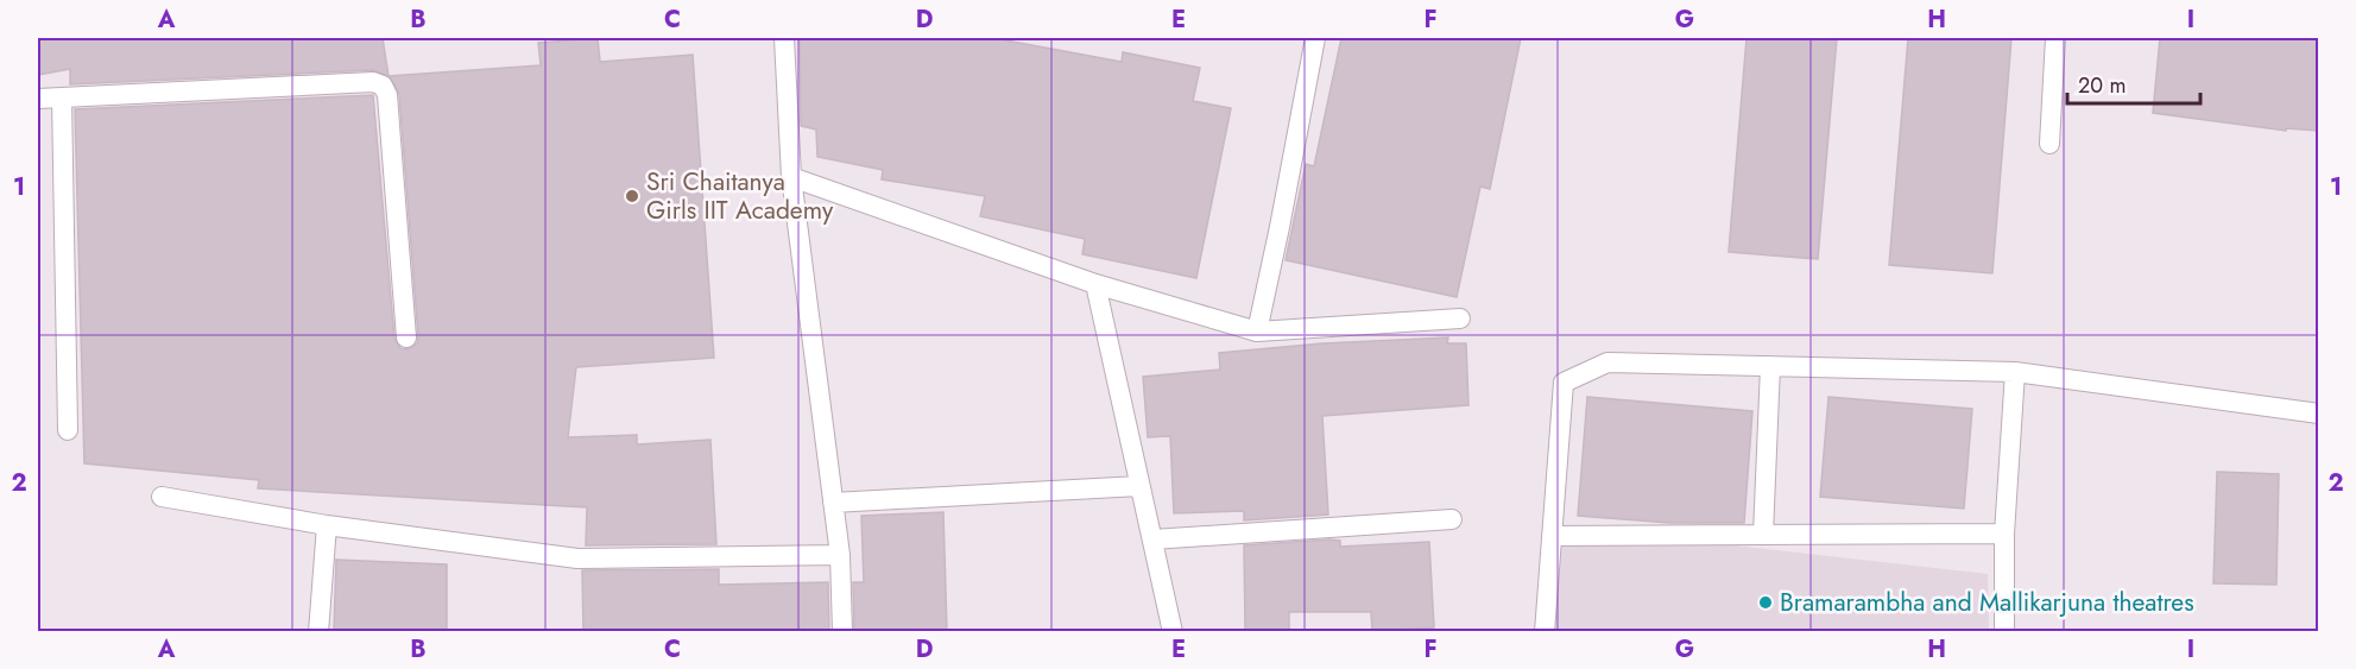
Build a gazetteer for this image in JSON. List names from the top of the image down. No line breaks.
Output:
{"places":["Sri Chaitanya Girls IIT Academy","Bramarambha and Mallikarjuna theatres"],"scale_bar":"20 m","grid":{"columns":["A","B","C","D","E","F","G","H","I"],"rows":["1","2"]}}
